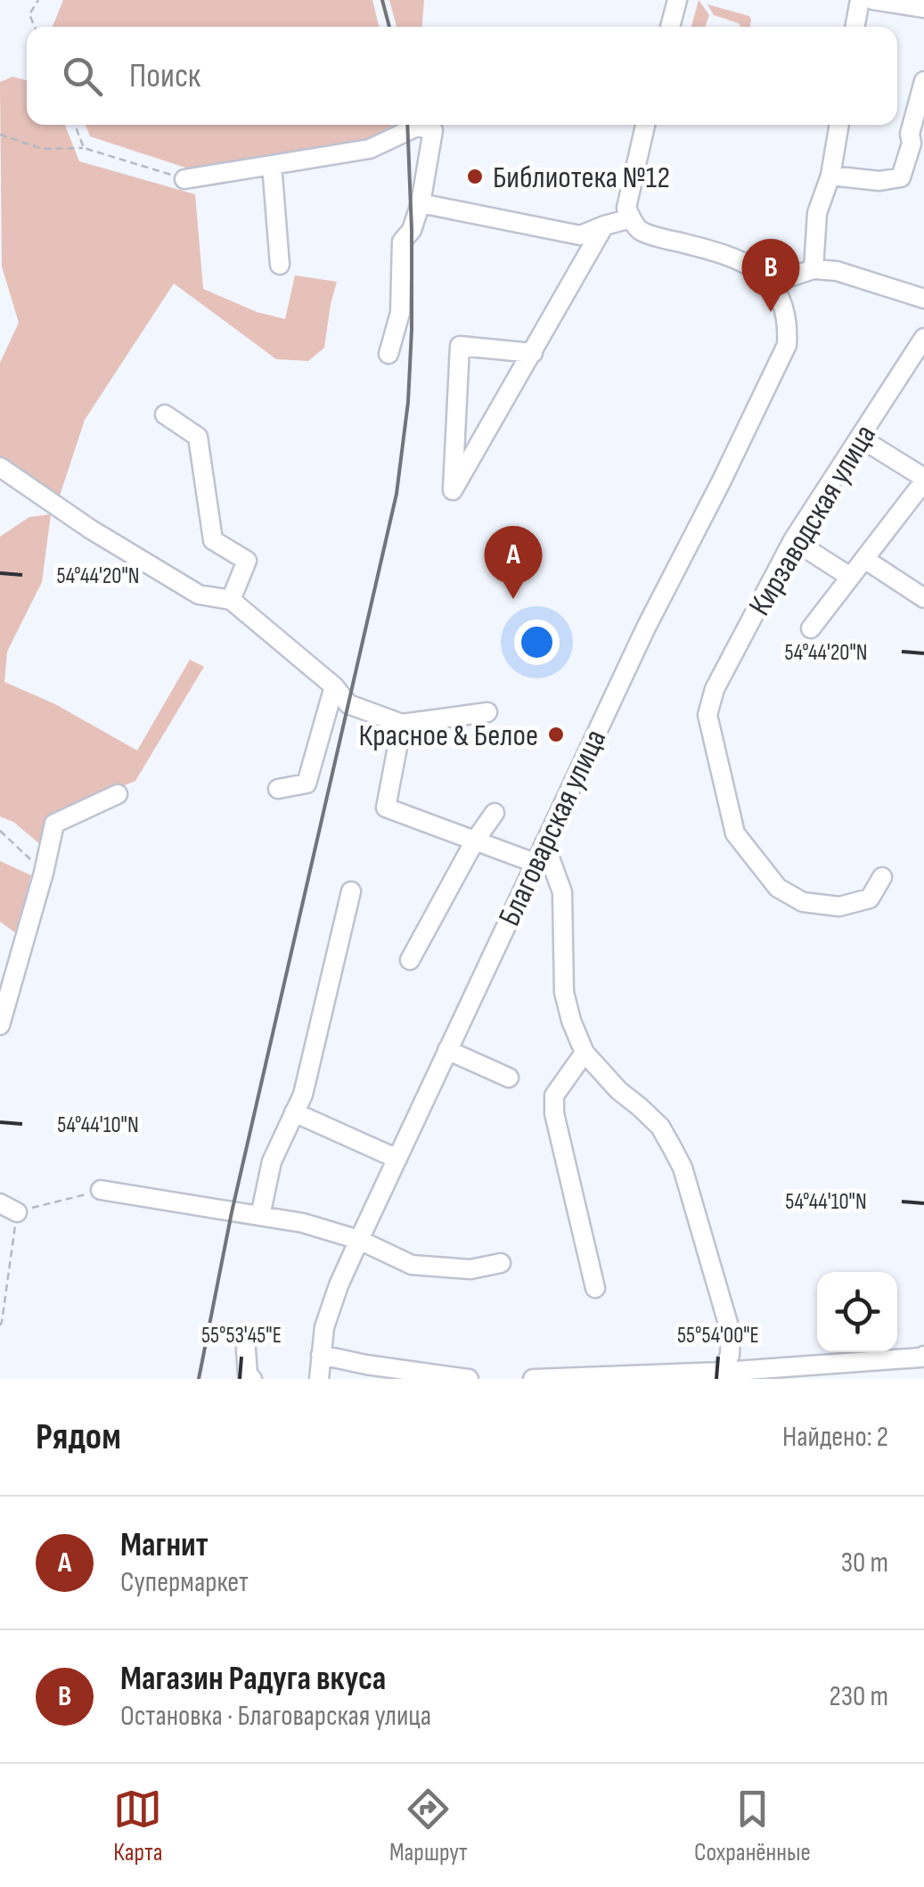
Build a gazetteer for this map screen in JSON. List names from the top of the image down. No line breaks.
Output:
{"streets":{"street":["Кирзаводская улица","Благоварская улица"]},"places":["Библиотека №12","Красное & Белое"],"page":{"search":"Поиск","pins":["B","A"],"heading":["Рядом","Найдено: 2"],"list":[{"mark":"A","name":"Магнит","note":"Супермаркет","value":"30 m"},{"mark":"B","name":"Магазин Радуга вкуса","note":"Остановка · Благоварская улица","value":"230 m"}],"nav":["Карта","Маршрут","Сохранённые"]},"coordinates":["54°44'20\"N","54°44'10\"N","55°53'45\"E","55°54'00\"E"]}
